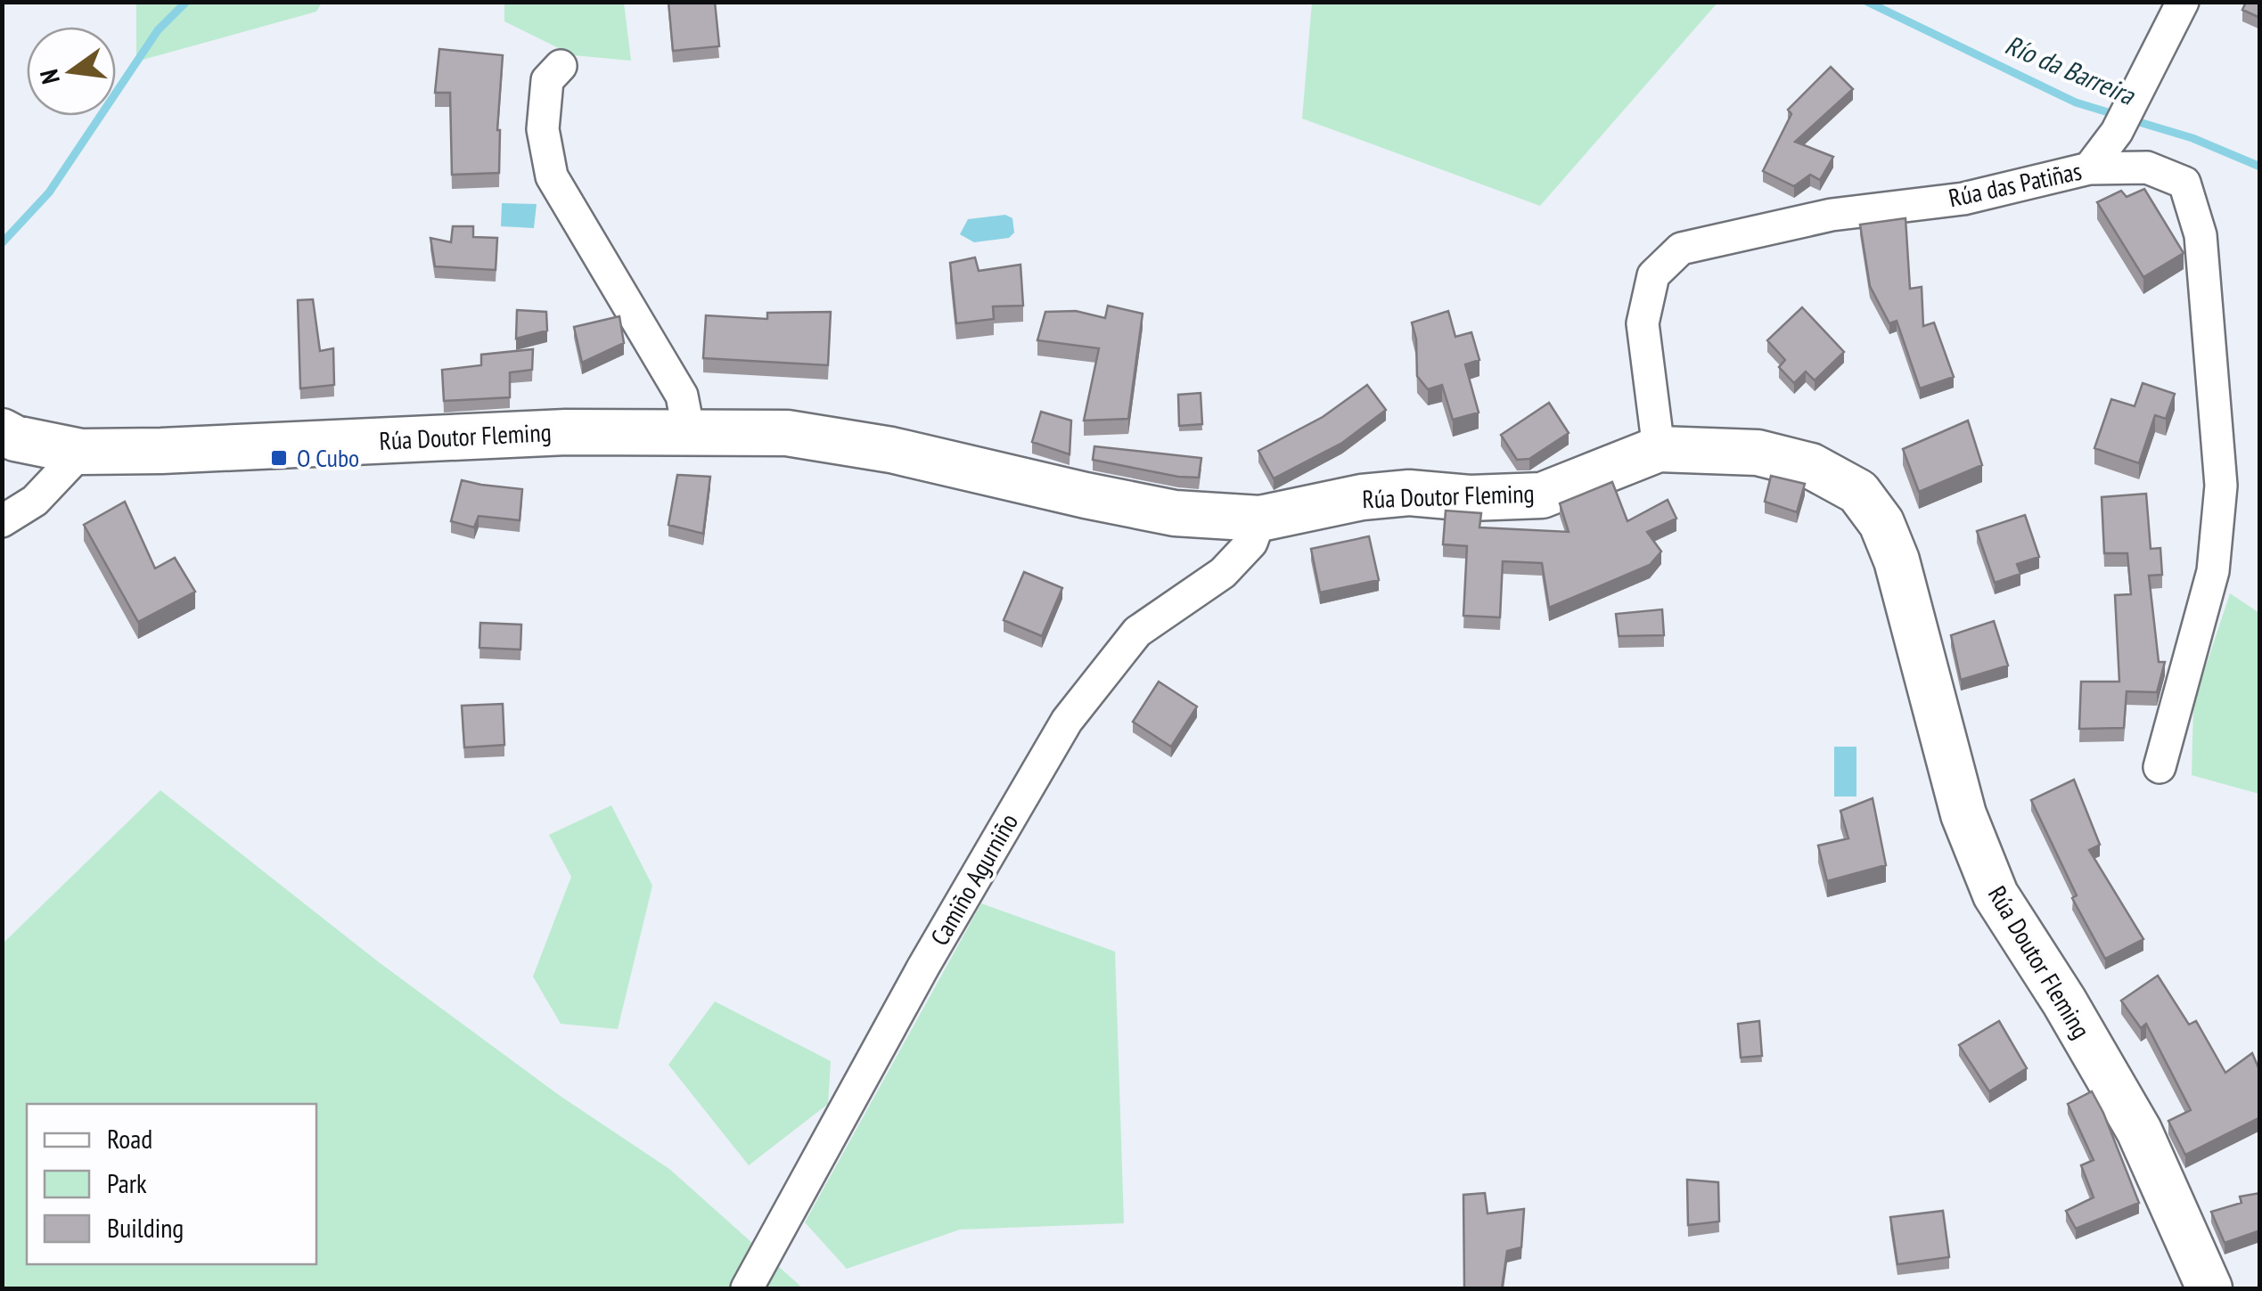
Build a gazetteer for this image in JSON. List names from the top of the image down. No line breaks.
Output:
{"streets":{"main road":["Rúa Doutor Fleming"],"street":["Rúa das Patiñas","Camiño Agurniño"]},"crossings":[["Rúa das Patiñas","Rúa Doutor Fleming"],["Rúa Doutor Fleming","Camiño Agurniño"]],"water":["Río da Barreira"],"places":{"transit":["O Cubo"]},"legend":["Road","Park","Building"],"north":"left"}
